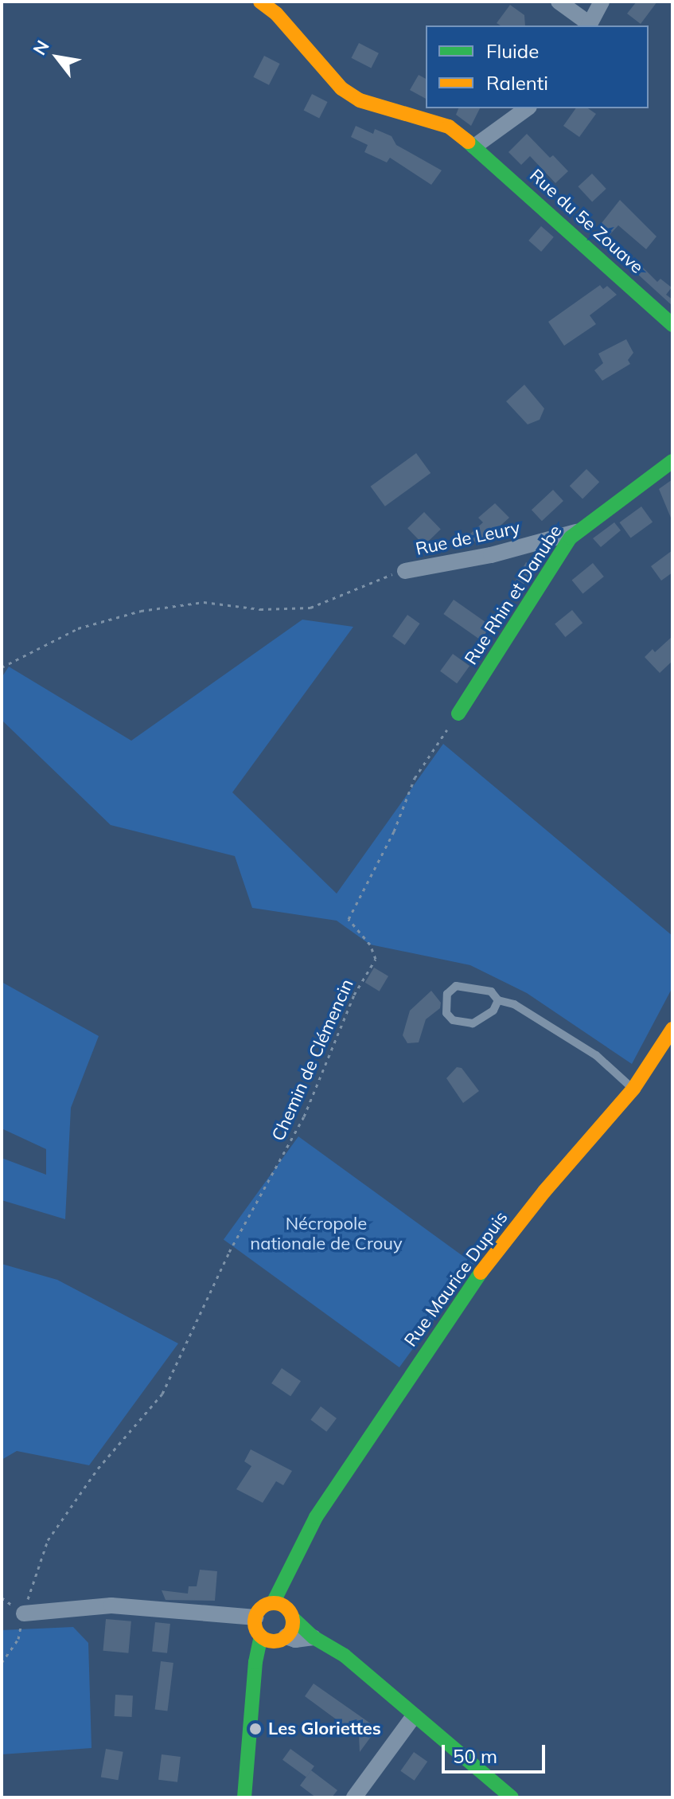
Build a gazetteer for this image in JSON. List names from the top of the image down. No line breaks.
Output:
{"streets":{"street":["Rue du 5e Zouave","Rue de Leury","Rue Rhin et Danube","Rue Maurice Dupuis"],"path":["Chemin de Clémencin"]},"crossings":[["Rue de Leury","Rue Rhin et Danube"],["Rue Rhin et Danube","Chemin de Clémencin"]],"parks":["Nécropole nationale de Crouy"],"places":["Les Gloriettes"],"legend":["Fluide","Ralenti"],"scale_bar":"50 m","north":"top left"}
